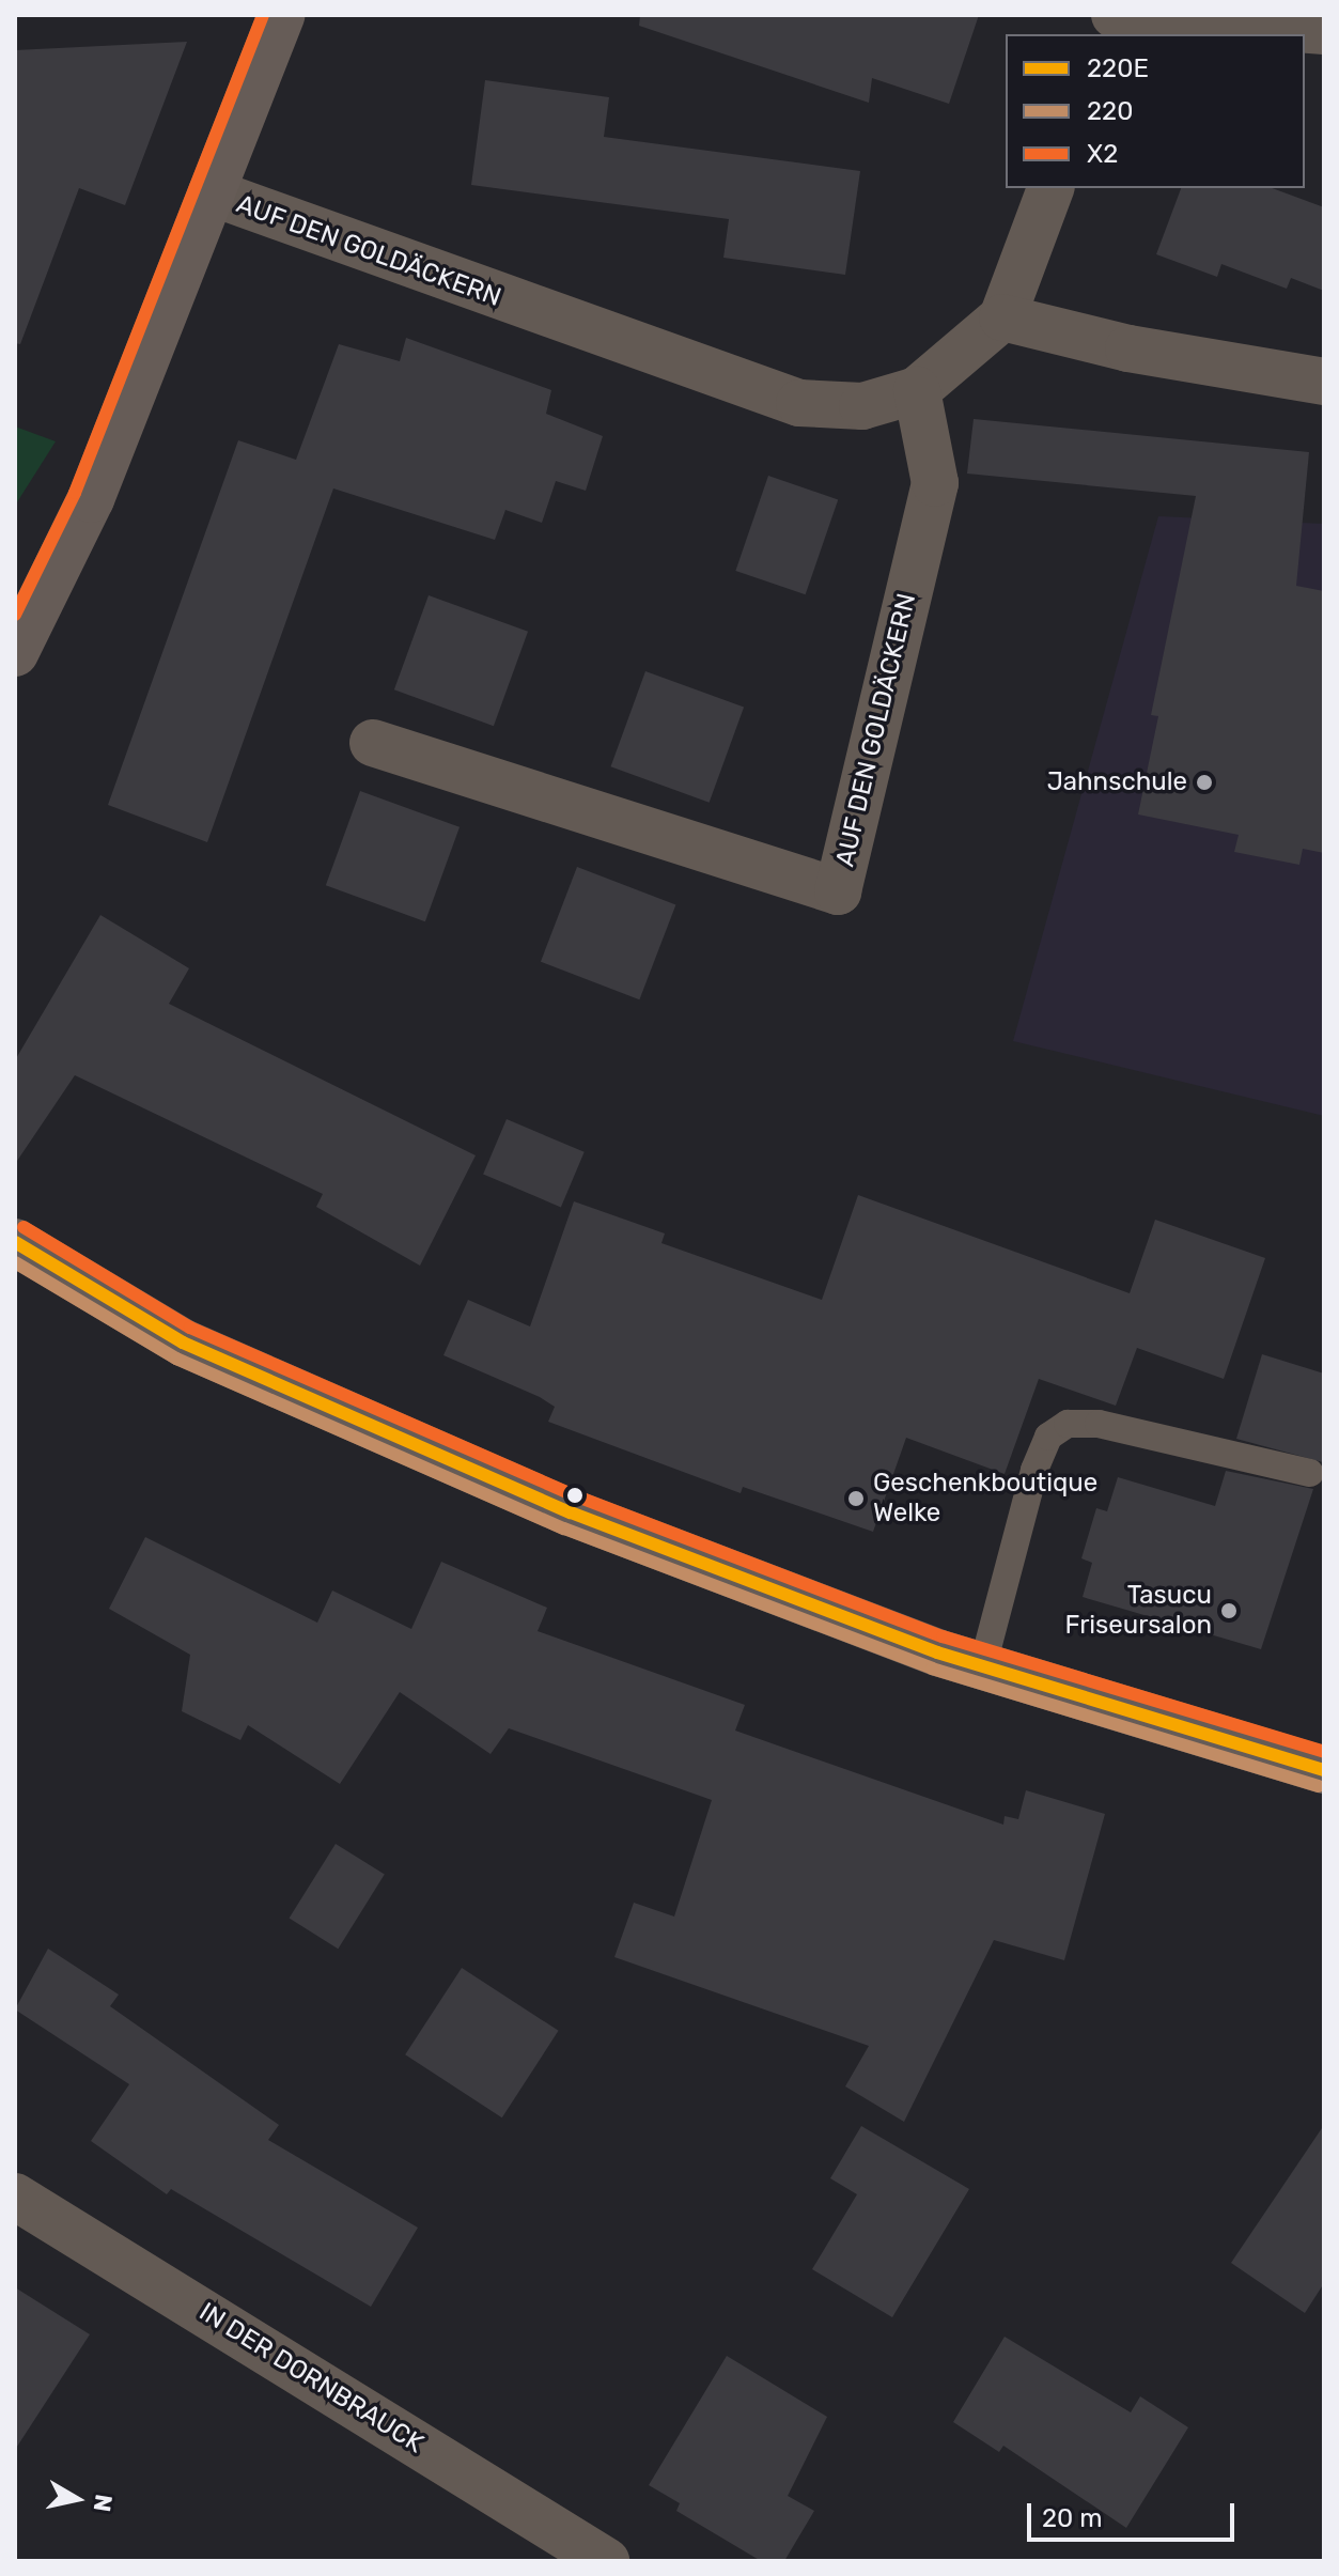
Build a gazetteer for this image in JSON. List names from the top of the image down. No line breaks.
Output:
{"streets":{"street":["AUF DEN GOLDÄCKERN","IN DER DORNBRAUCK"]},"places":["Jahnschule","Geschenkboutique Welke","Tasucu Friseursalon"],"lines":["transit line X2","transit line 220E","transit line 220"],"legend":["220E","220","X2"],"scale_bar":"20 m","north":"right"}
